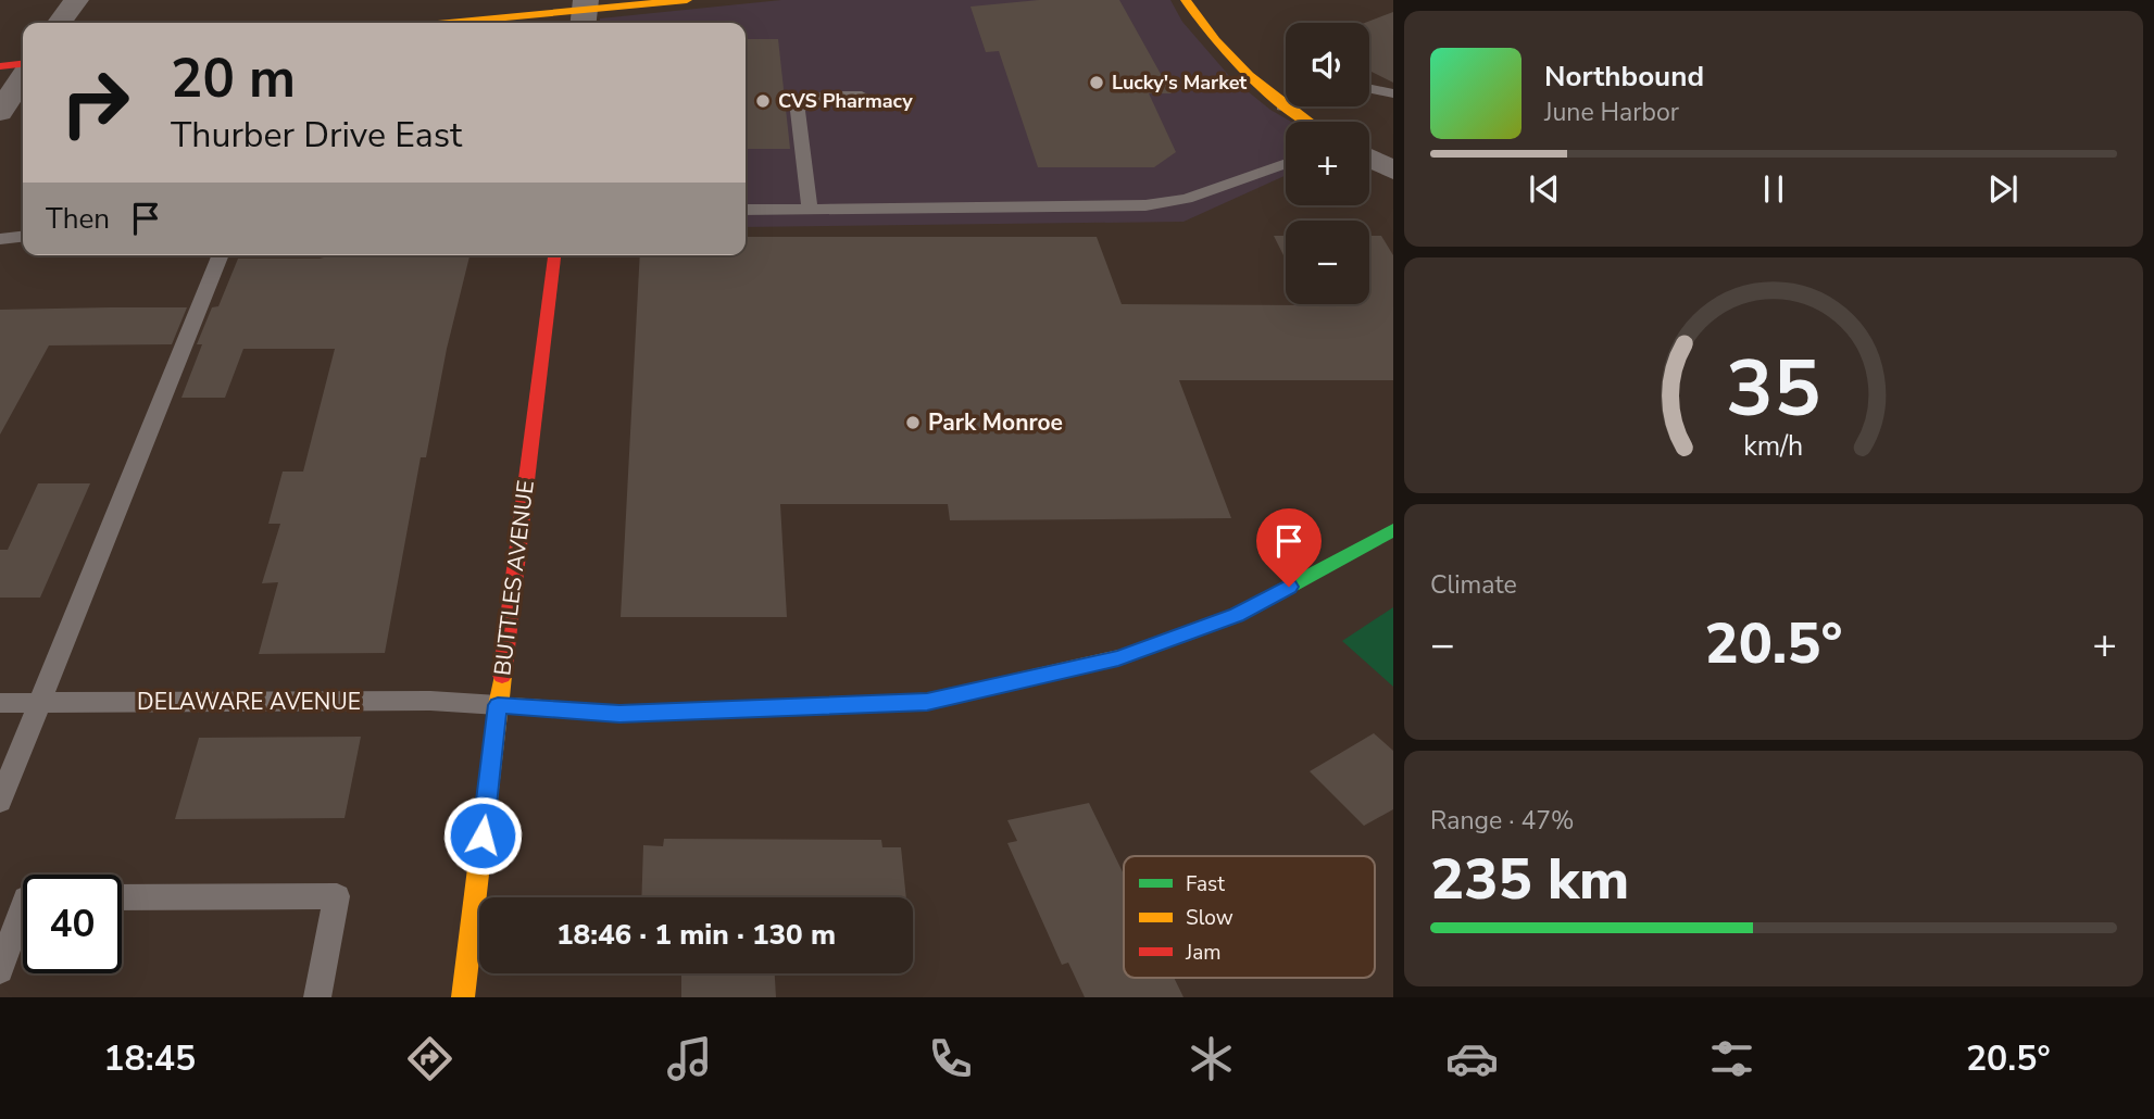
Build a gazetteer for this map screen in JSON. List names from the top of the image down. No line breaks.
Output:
{"streets":{"street":["BUTTLES AVENUE"],"lane":["DELAWARE AVENUE"]},"crossings":[["BUTTLES AVENUE","DELAWARE AVENUE"]],"places":["Lucky's Market","CVS Pharmacy","Park Monroe"],"legend":["Fast","Slow","Jam"],"page":{"map_buttons":["+","−"],"turn":["20 m","Thurber Drive East"],"song":["Northbound","June Harbor"],"then":"Then","tile":["Climate",["Range · 47%","235 km"]],"heat":["−","20.5°","+"],"limit":"40","trip":"18:46 · 1 min · 130 m","tabs":["18:45","20.5°"],"gauge":["35","km/h"]}}
